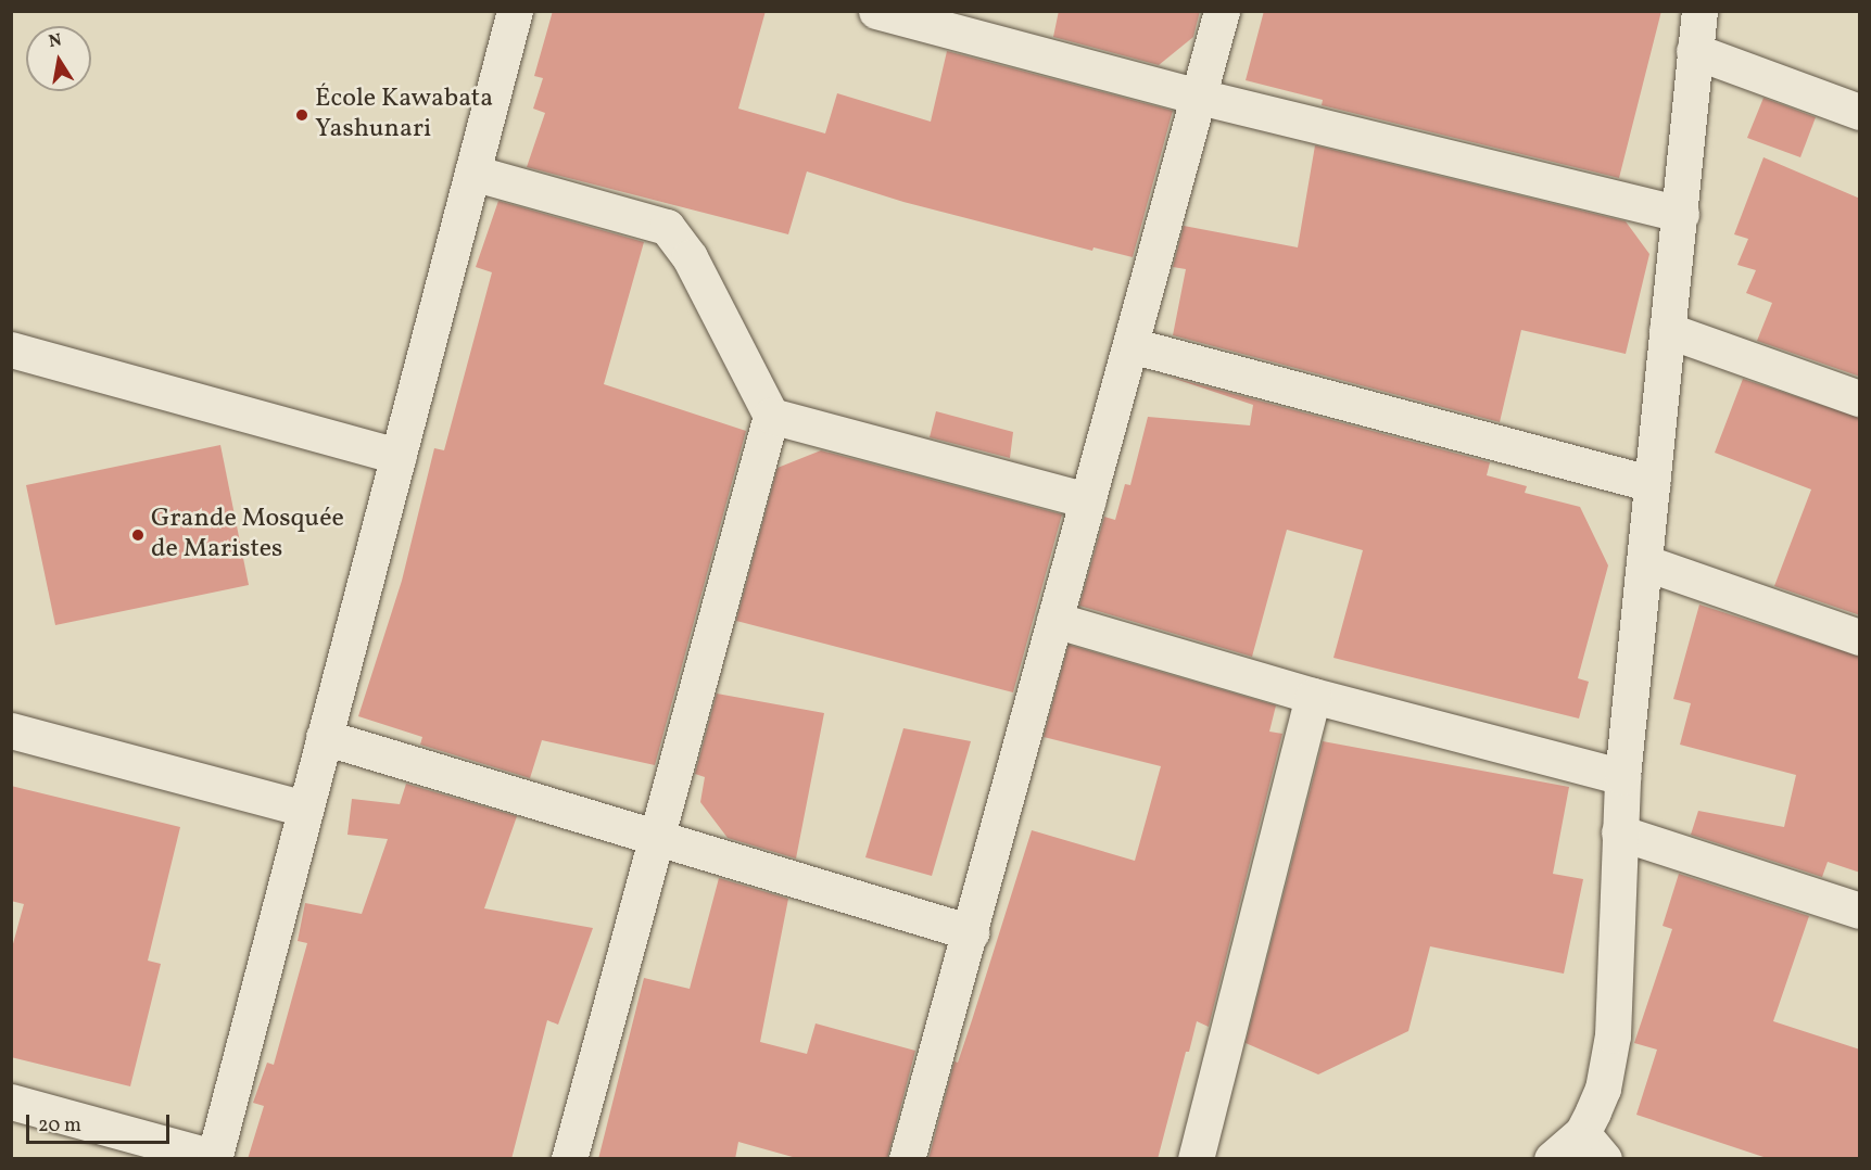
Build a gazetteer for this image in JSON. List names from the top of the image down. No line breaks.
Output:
{"places":["École Kawabata Yashunari","Grande Mosquée de Maristes"],"scale_bar":"20 m","north":"top"}
